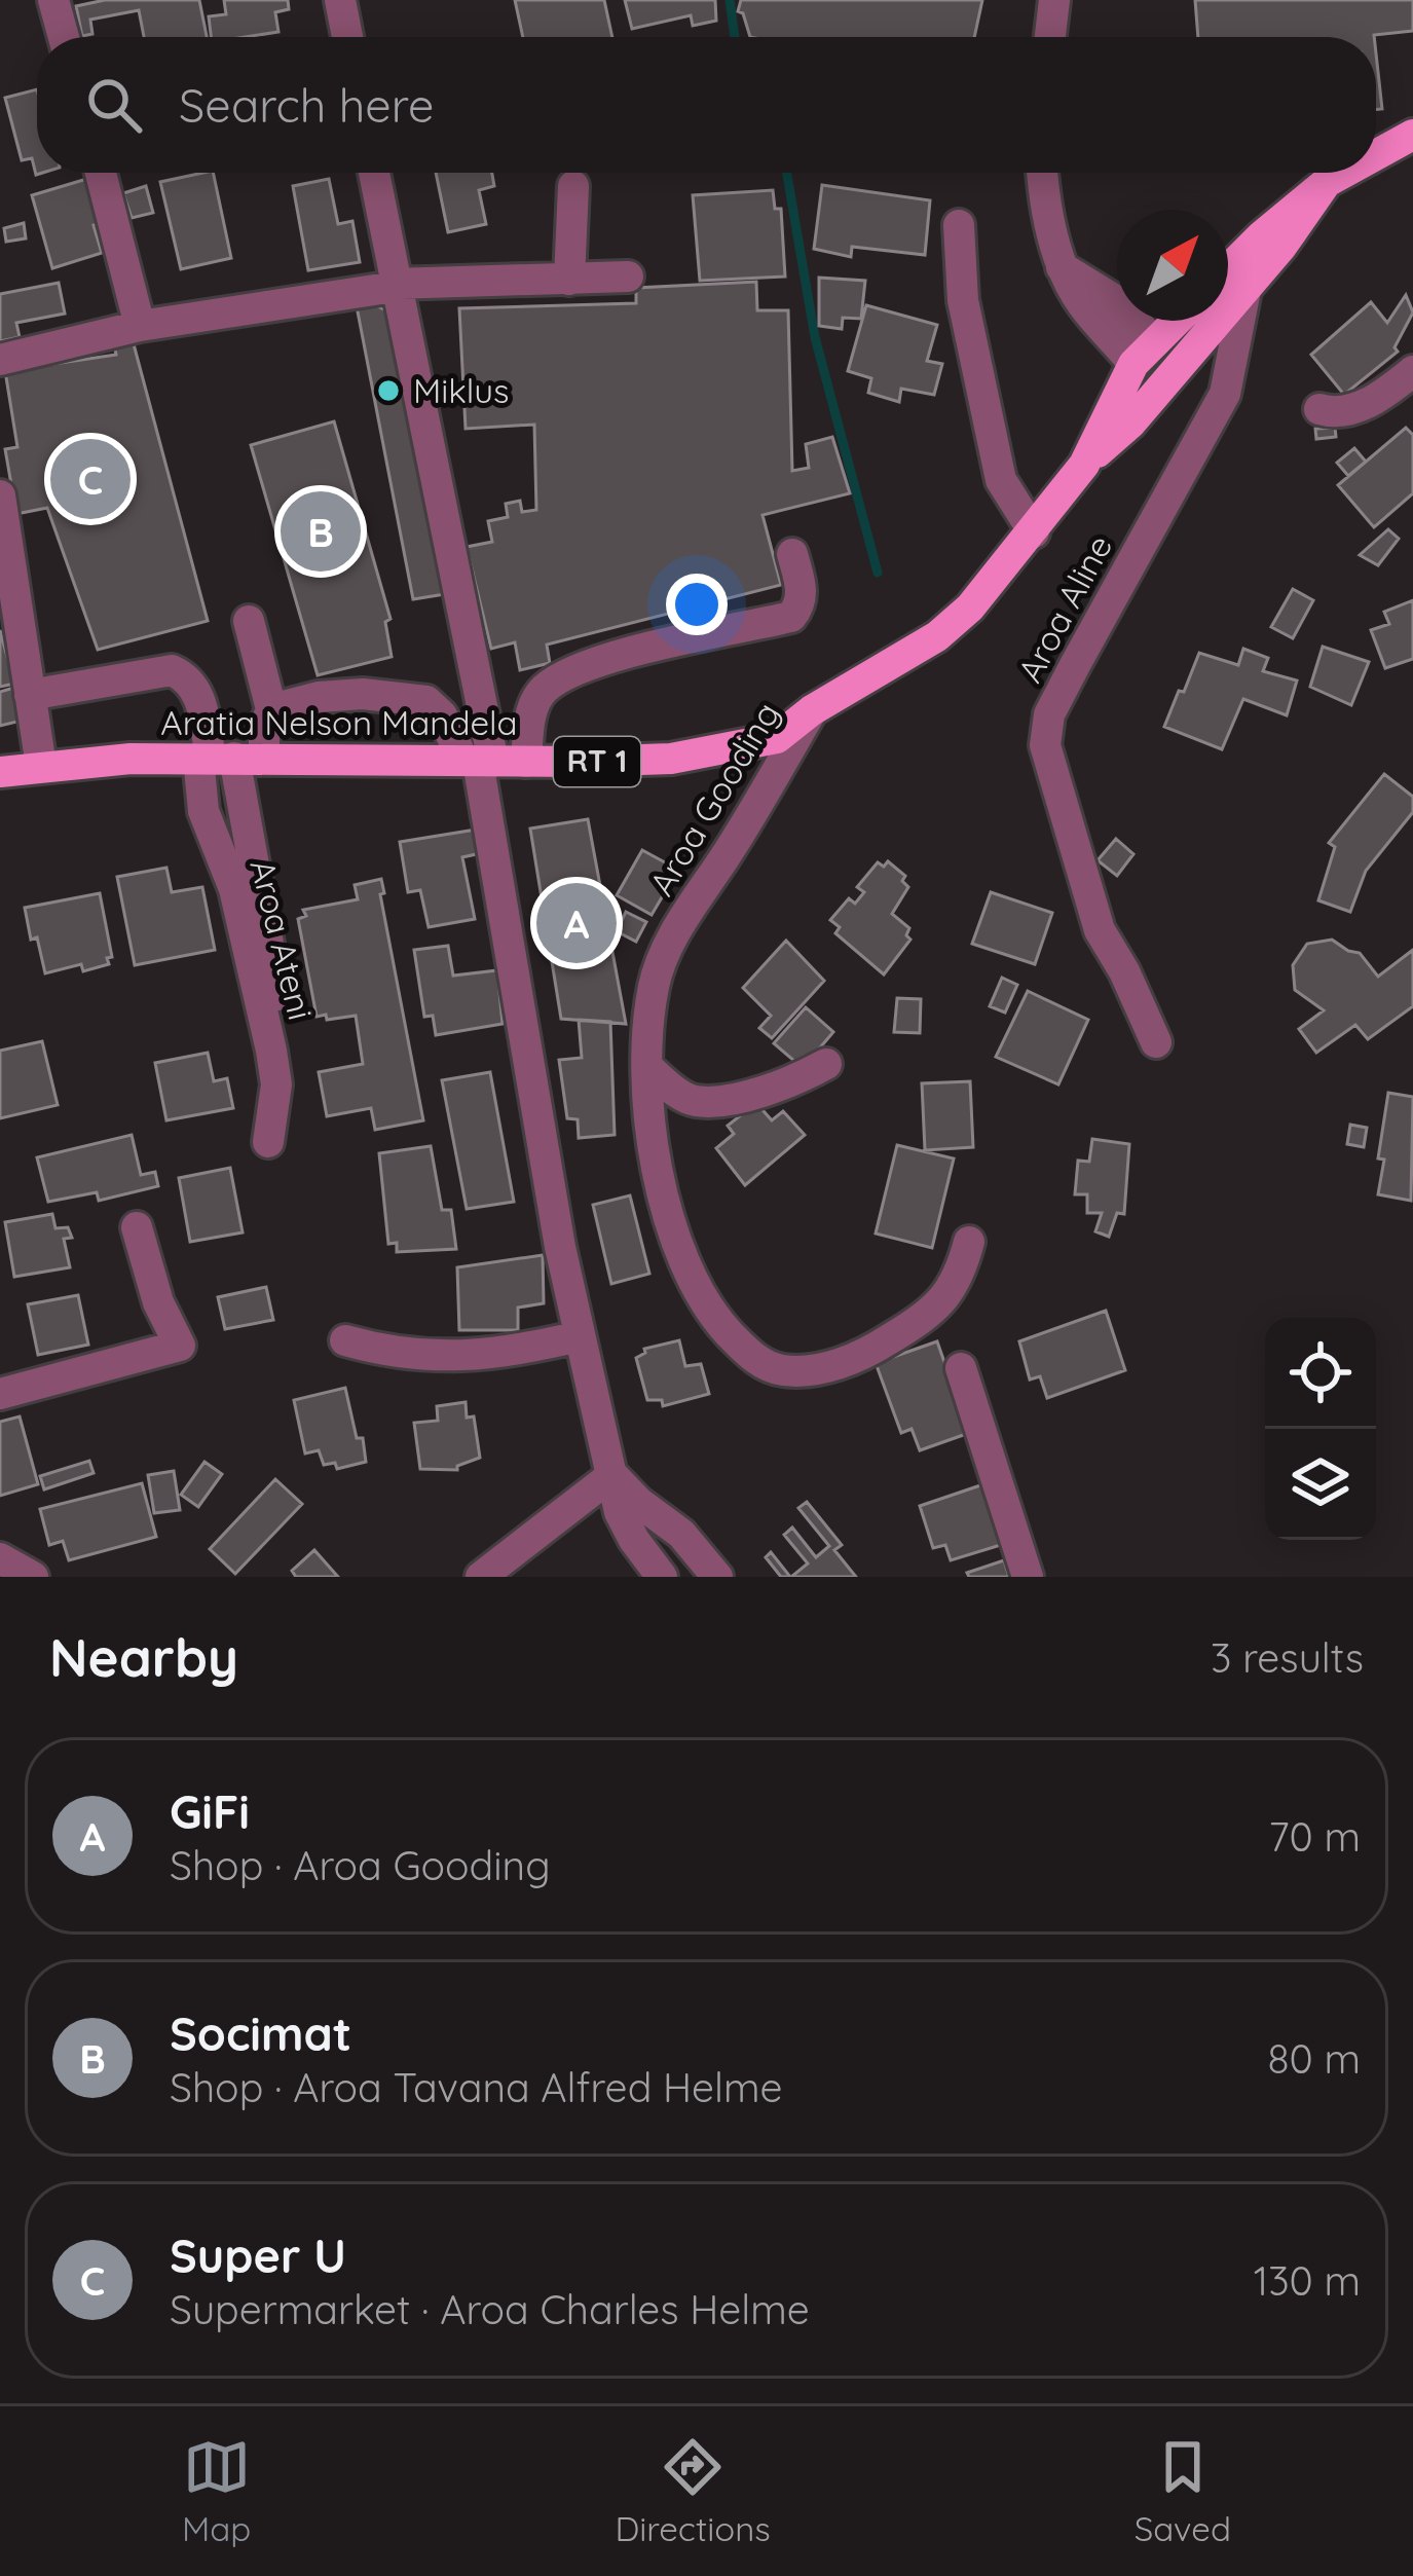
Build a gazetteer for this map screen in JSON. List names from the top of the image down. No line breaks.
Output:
{"streets":{"main road":["Aratia Nelson Mandela","RT 1"],"street":["Aroa Aline","Aroa Gooding","Aroa Ateni"]},"crossings":[["Aroa Aline","Aratia Nelson Mandela"],["Aratia Nelson Mandela","Aroa Gooding"],["Aratia Nelson Mandela","Aroa Ateni"]],"places":["Miklus"],"north":"top right","page":{"search":"Search here","pins":["C","B","A"],"heading":["Nearby","3 results"],"list":[{"mark":"A","name":"GiFi","note":"Shop · Aroa Gooding","value":"70 m"},{"mark":"B","name":"Socimat","note":"Shop · Aroa Tavana Alfred Helme","value":"80 m"},{"mark":"C","name":"Super U","note":"Supermarket · Aroa Charles Helme","value":"130 m"}],"nav":["Map","Directions","Saved"]}}
